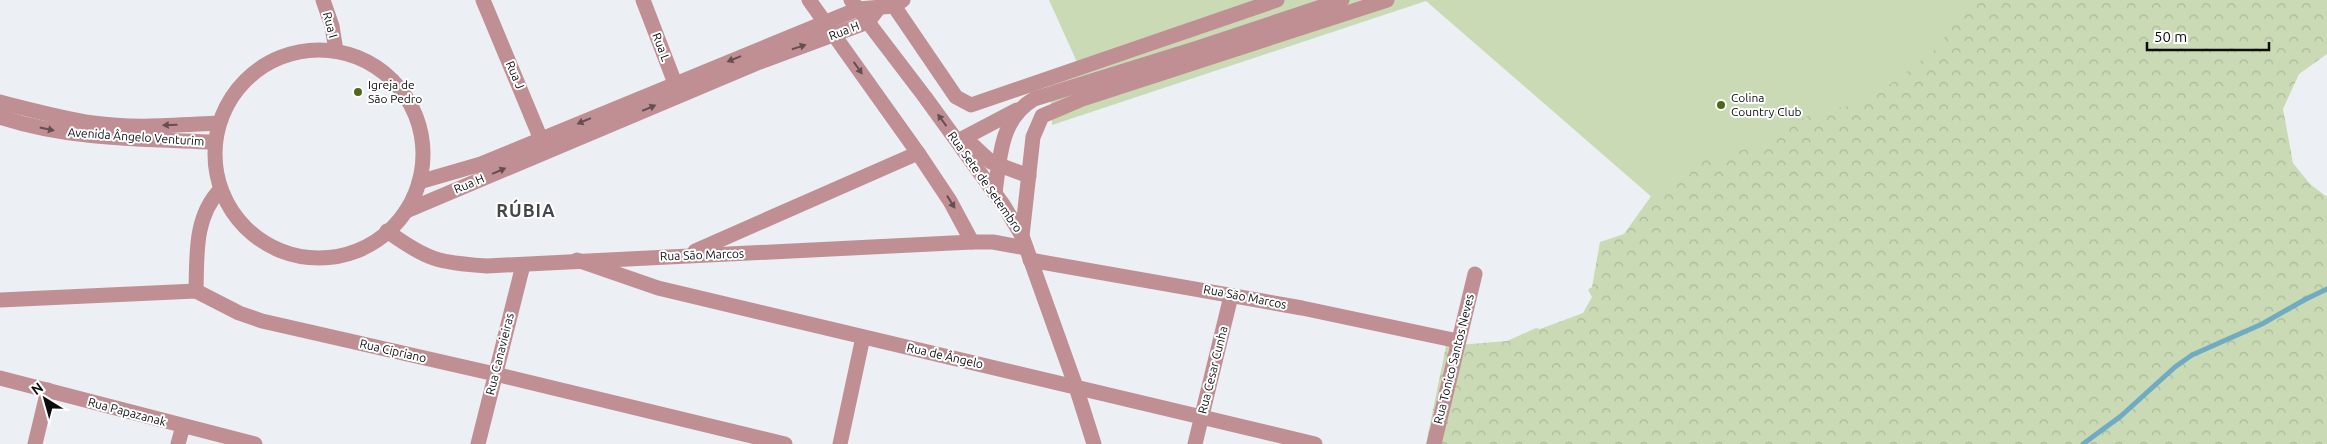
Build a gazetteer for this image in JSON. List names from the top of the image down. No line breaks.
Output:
{"streets":{"street":["Rua I","Rua H","Rua L","Rua J","Avenida Ângelo Venturim","Rua Sete de Setembro","Rua São Marcos","Rua Cipriano","Rua Canavieiras","Rua de Ângelo","Rua Tonico Santos Neves","Rua Cesar Cunha","Rua Papazanak"]},"crossings":[["Rua H","Rua L"],["Rua H","Rua J"],["Rua H","Rua Sete de Setembro"],["Rua Sete de Setembro","Rua São Marcos"],["Rua Sete de Setembro","Rua de Ângelo"],["Rua São Marcos","Rua Canavieiras"],["Rua São Marcos","Rua de Ângelo"],["Rua São Marcos","Rua Tonico Santos Neves"],["Rua São Marcos","Rua Cesar Cunha"],["Rua Cipriano","Rua Canavieiras"],["Rua de Ângelo","Rua Cesar Cunha"]],"districts":["RÚBIA"],"places":["Igreja de São Pedro","Colina Country Club"],"scale_bar":"50 m","north":"top left"}
